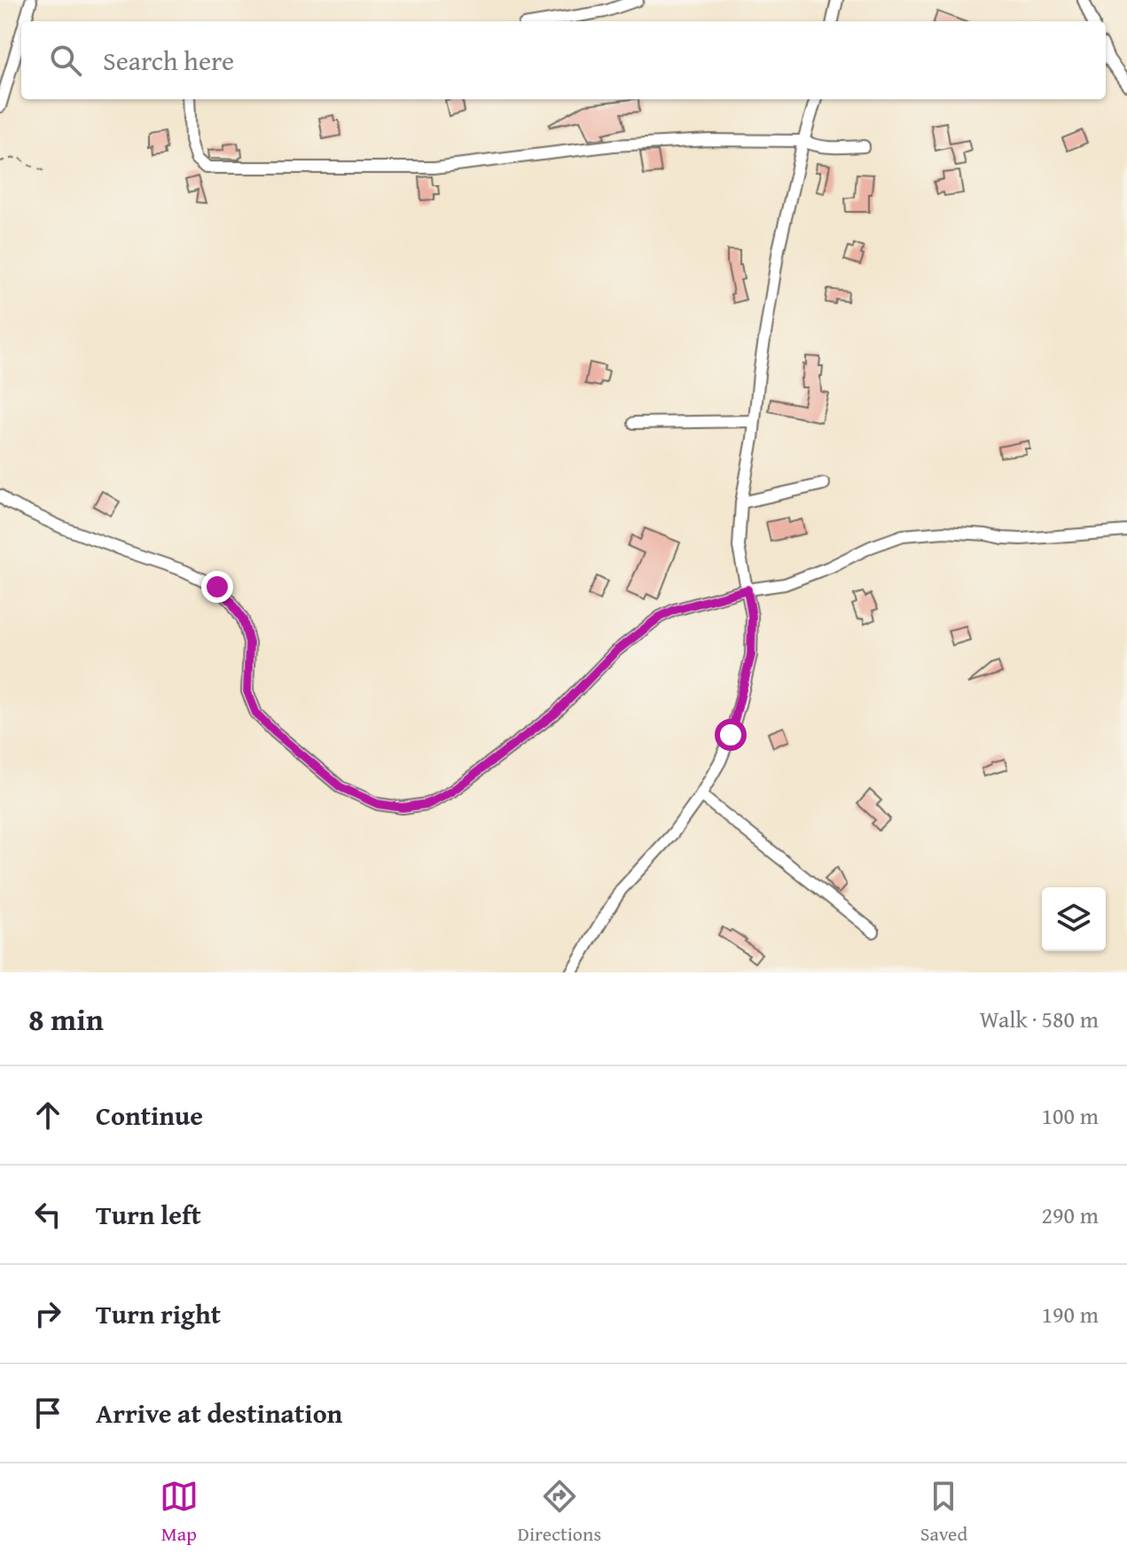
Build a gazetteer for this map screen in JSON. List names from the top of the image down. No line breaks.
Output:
{"page":{"search":"Search here","heading":["8 min","Walk · 580 m"],"list":[["Continue","100 m"],["Turn left","290 m"],["Turn right","190 m"],"Arrive at destination"],"nav":["Map","Directions","Saved"]}}
